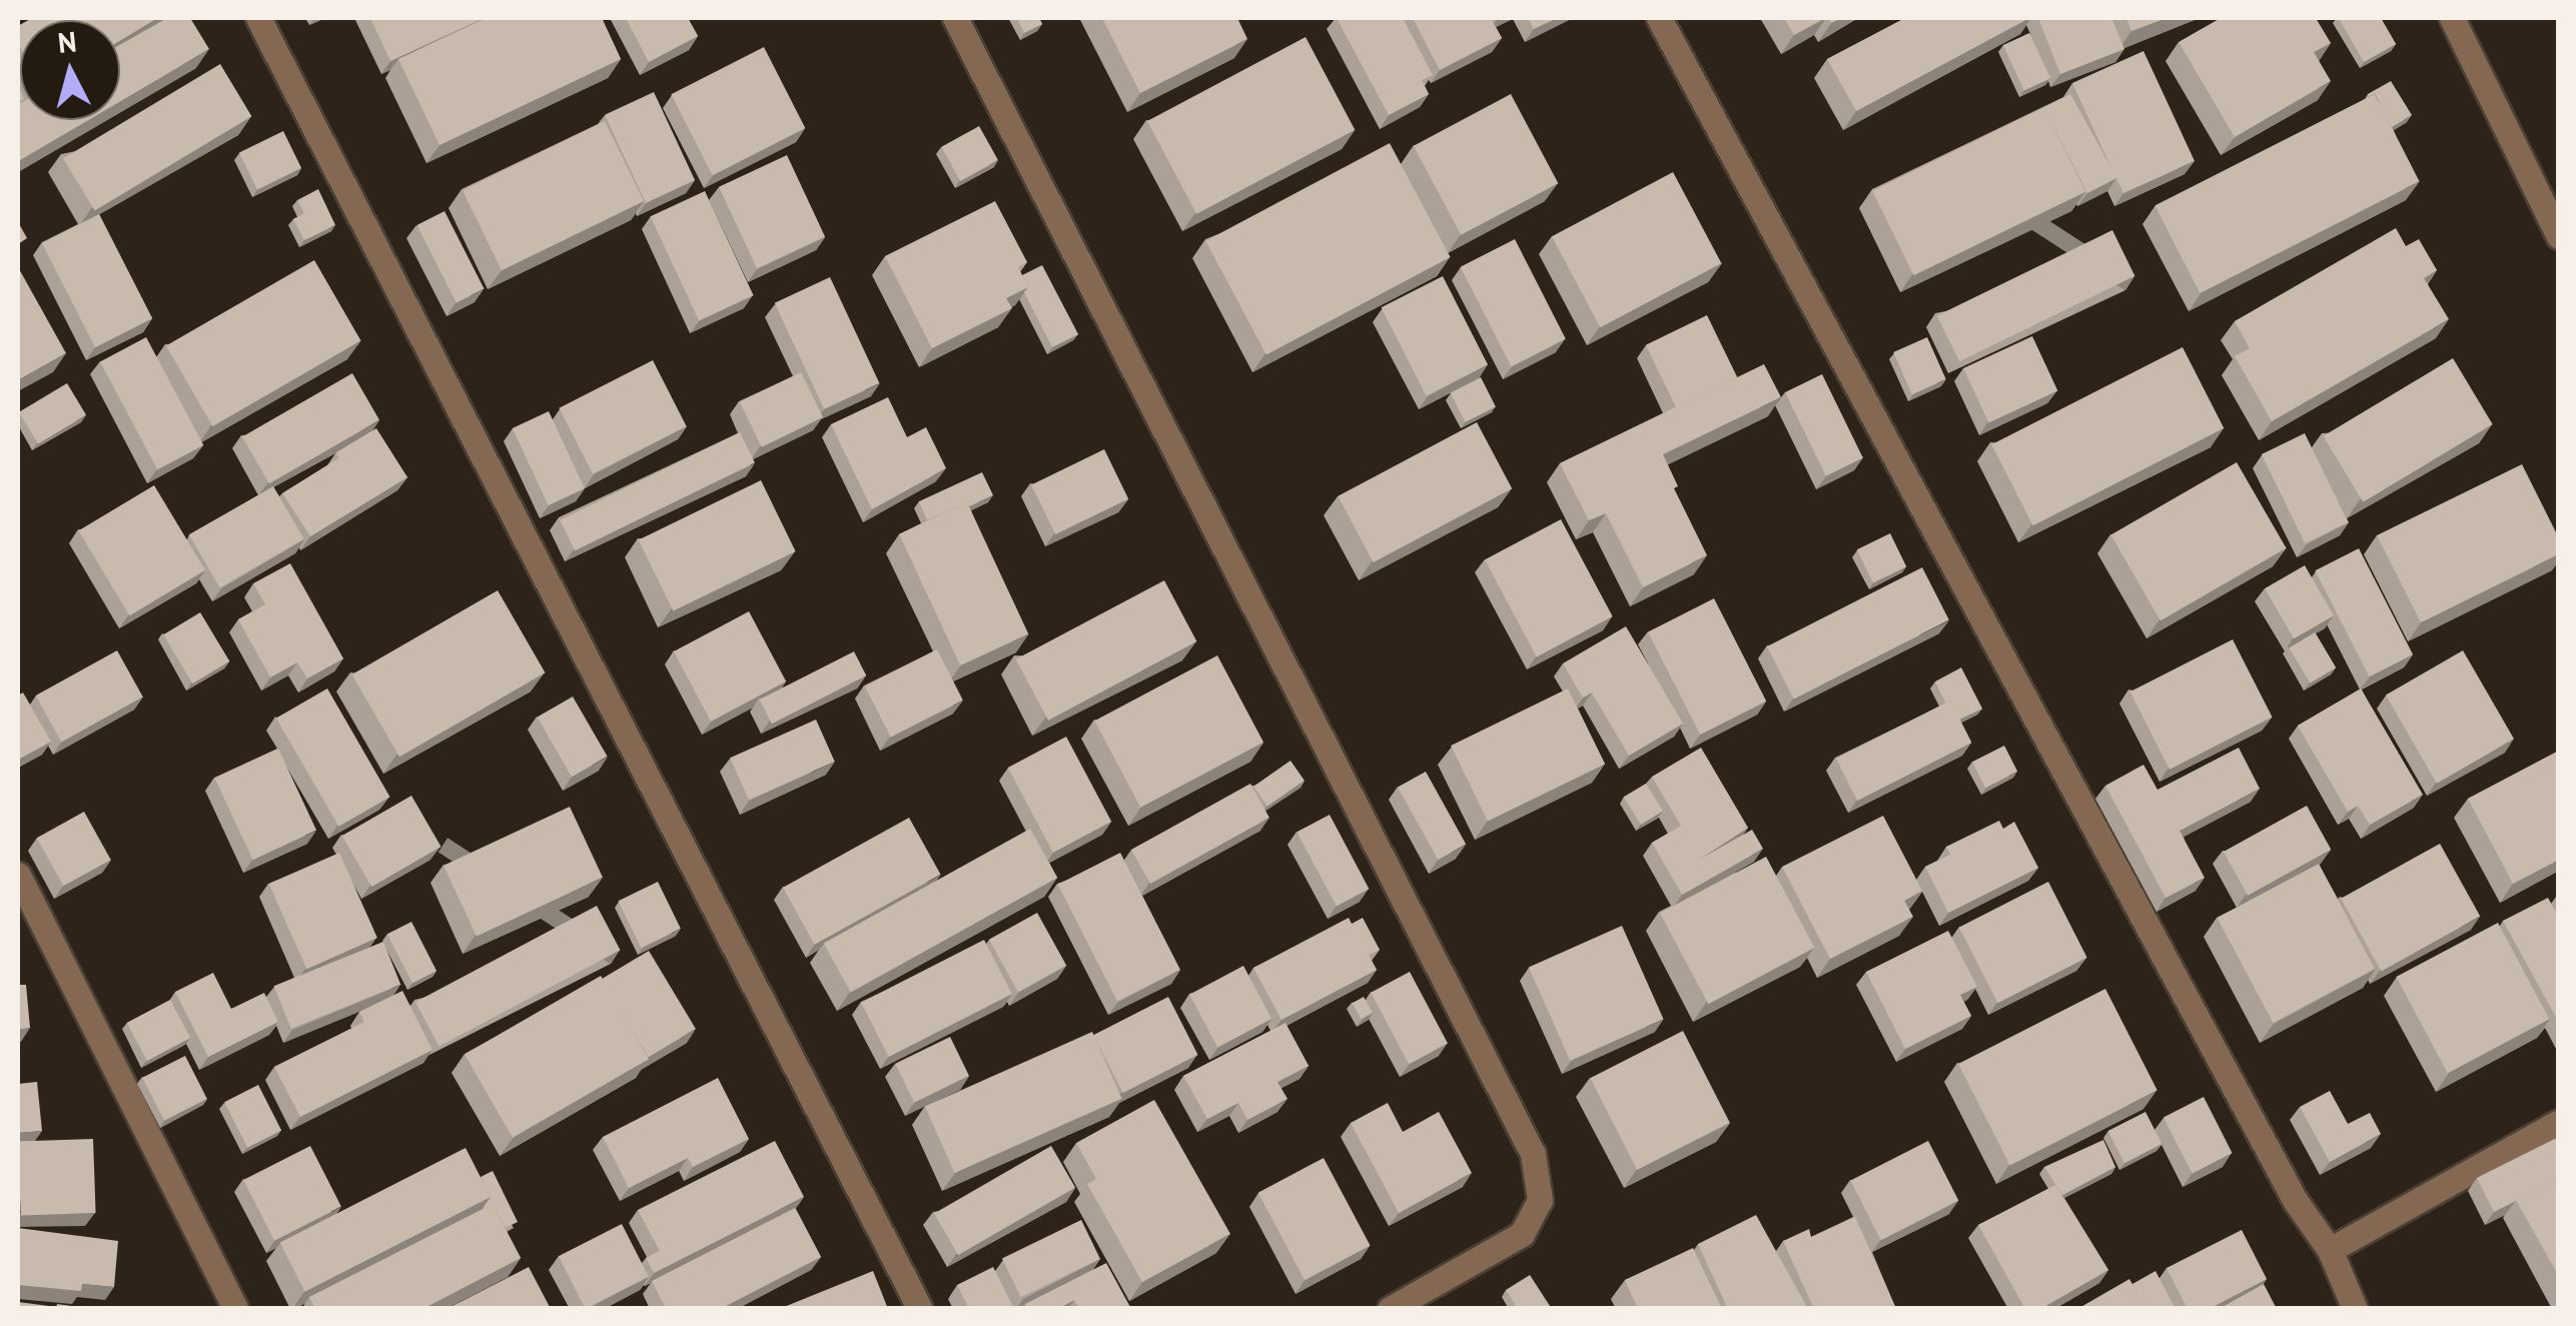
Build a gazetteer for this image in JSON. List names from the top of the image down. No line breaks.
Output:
{"north":"top"}
